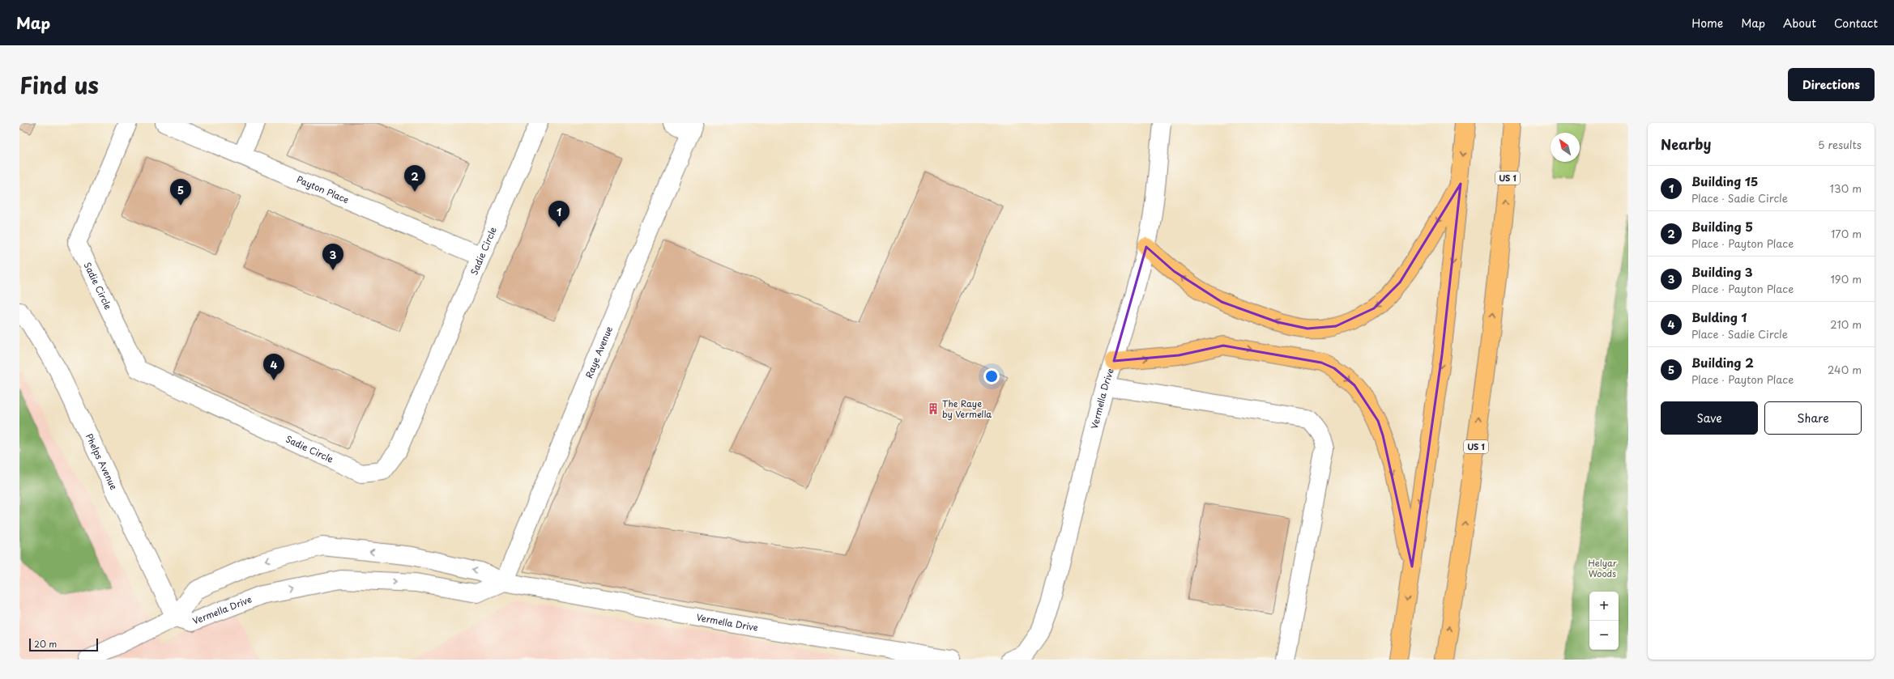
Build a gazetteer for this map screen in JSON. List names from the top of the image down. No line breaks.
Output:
{"streets":{"highway":["US 1"],"street":["Payton Place","Sadie Circle","Raye Avenue","Vermella Drive","Phelps Avenue"]},"crossings":[["Payton Place","Sadie Circle"],["Raye Avenue","Vermella Drive"],["Vermella Drive","Phelps Avenue"]],"parks":["Helyar Woods"],"places":{"building":["The Raye by Vermella"]},"scale_bar":"20 m","north":"top left","page":{"header":"Map","nav":["Home","Map","About","Contact"],"title":"Find us","buttons":["Directions",["Save","Share"]],"heading":["Nearby","5 results"],"pins":["2","5","1","3","4"],"list":[{"mark":"1","name":"Building 15","note":"Place · Sadie Circle","value":"130 m"},{"mark":"2","name":"Building 5","note":"Place · Payton Place","value":"170 m"},{"mark":"3","name":"Building 3","note":"Place · Payton Place","value":"190 m"},{"mark":"4","name":"Bulding 1","note":"Place · Sadie Circle","value":"210 m"},{"mark":"5","name":"Building 2","note":"Place · Payton Place","value":"240 m"}],"map_buttons":["+","−"],"scale":"20 m"}}
